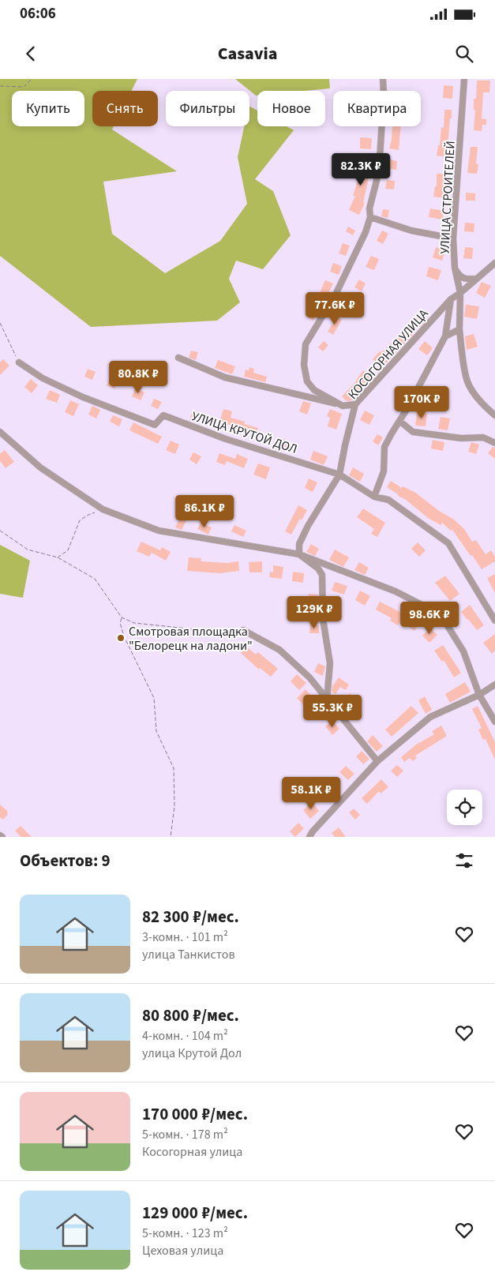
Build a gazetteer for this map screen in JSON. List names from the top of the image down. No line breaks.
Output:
{"streets":{"street":["УЛИЦА СТРОИТЕЛЕЙ","КОСОГОРНАЯ УЛИЦА","УЛИЦА КРУТОЙ ДОЛ"]},"crossings":[["УЛИЦА СТРОИТЕЛЕЙ","КОСОГОРНАЯ УЛИЦА"],["КОСОГОРНАЯ УЛИЦА","УЛИЦА КРУТОЙ ДОЛ"]],"places":["Смотровая площадка \"Белорецк на ладони\""],"page":{"status":"06:06","header":"Casavia","chip":["Купить","Снять","Фильтры","Новое","Квартира"],"price":["82.3K ₽","77.6K ₽","80.8K ₽","170K ₽","86.1K ₽","129K ₽","98.6K ₽","55.3K ₽","58.1K ₽"],"heading":"Объектов: 9","list":[{"name":"82 300 ₽/мес.","note":"3-комн. · 101 m² · улица Танкистов"},{"name":"80 800 ₽/мес.","note":"4-комн. · 104 m² · улица Крутой Дол"},{"name":"170 000 ₽/мес.","note":"5-комн. · 178 m² · Косогорная улица"},{"name":"129 000 ₽/мес.","note":"5-комн. · 123 m² · Цеховая улица"}]}}
